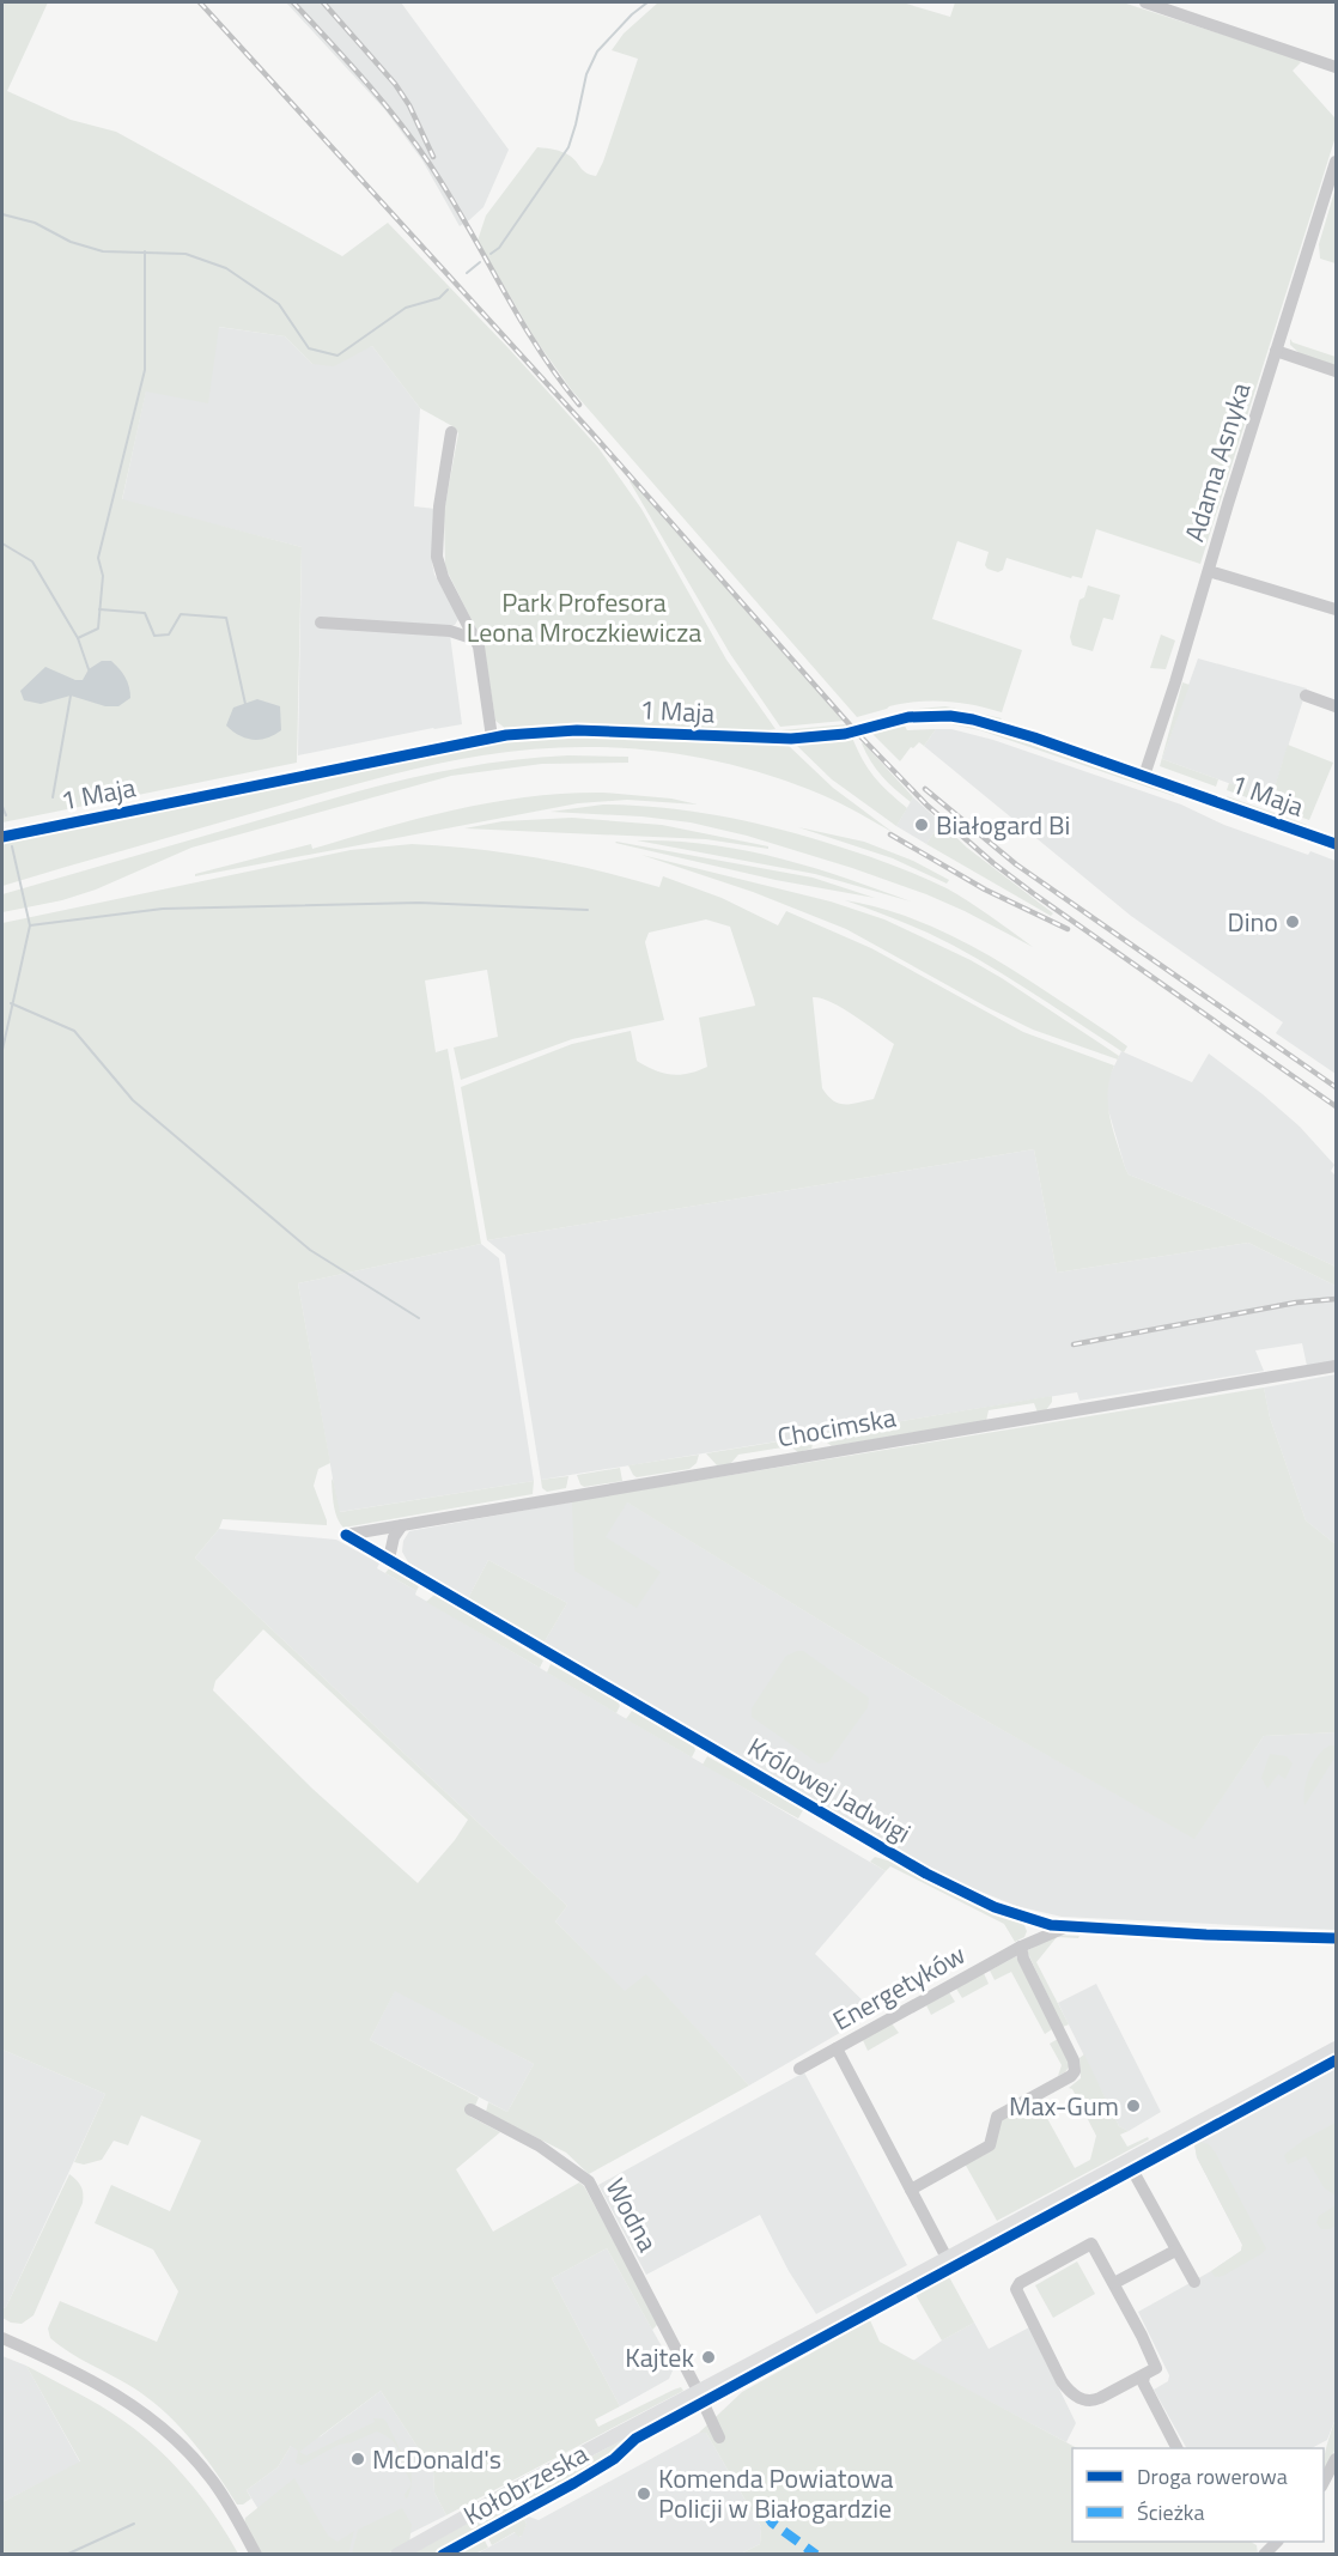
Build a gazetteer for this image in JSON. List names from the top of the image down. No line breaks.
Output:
{"streets":{"main road":["Kołobrzeska"],"street":["Adama Asnyka","1 Maja","Chocimska","Królowej Jadwigi","Energetyków","Wodna"]},"crossings":[["Adama Asnyka","1 Maja"],["Chocimska","Królowej Jadwigi"],["Królowej Jadwigi","Energetyków"],["Wodna","Kołobrzeska"]],"parks":["Park Profesora Leona Mroczkiewicza"],"places":["Białogard Bi","Dino","Max-Gum","Kajtek","McDonald's","Komenda Powiatowa Policji w Białogardzie"],"legend":["Droga rowerowa","Ścieżka"]}
